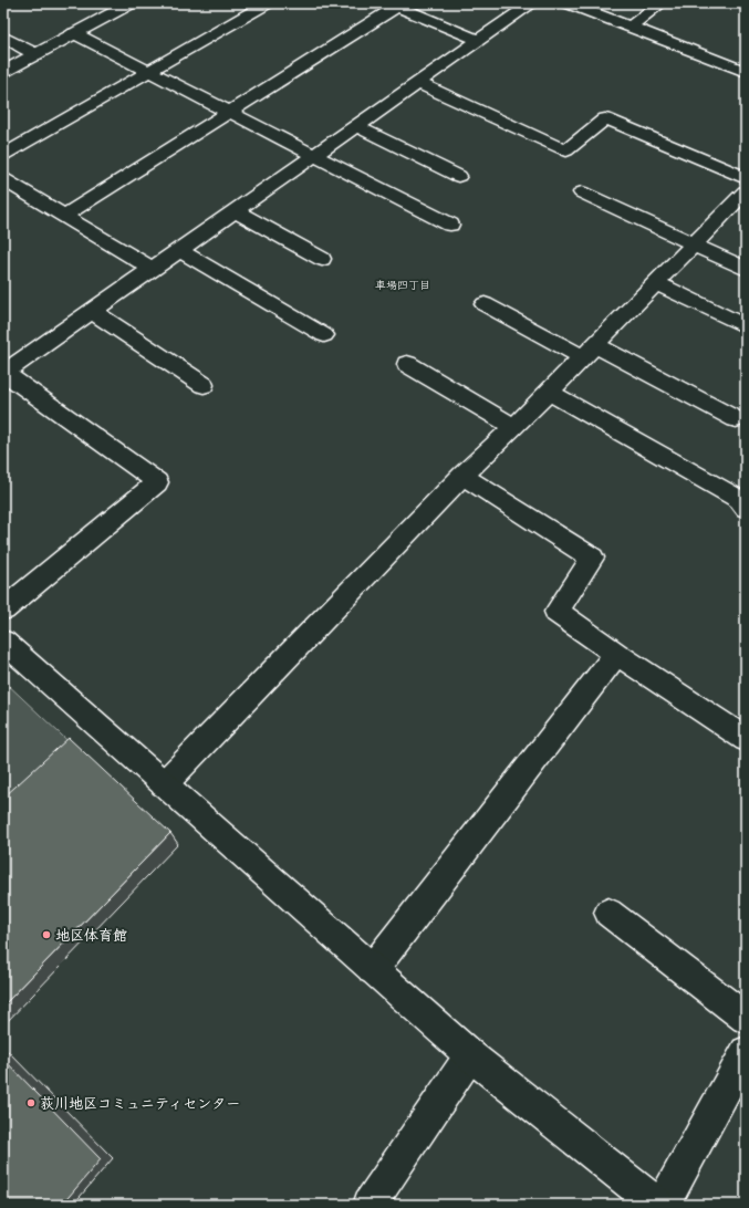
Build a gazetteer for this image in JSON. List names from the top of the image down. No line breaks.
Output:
{"districts":["車場四丁目"],"places":["地区体育館","荻川地区コミュニティセンター"]}
